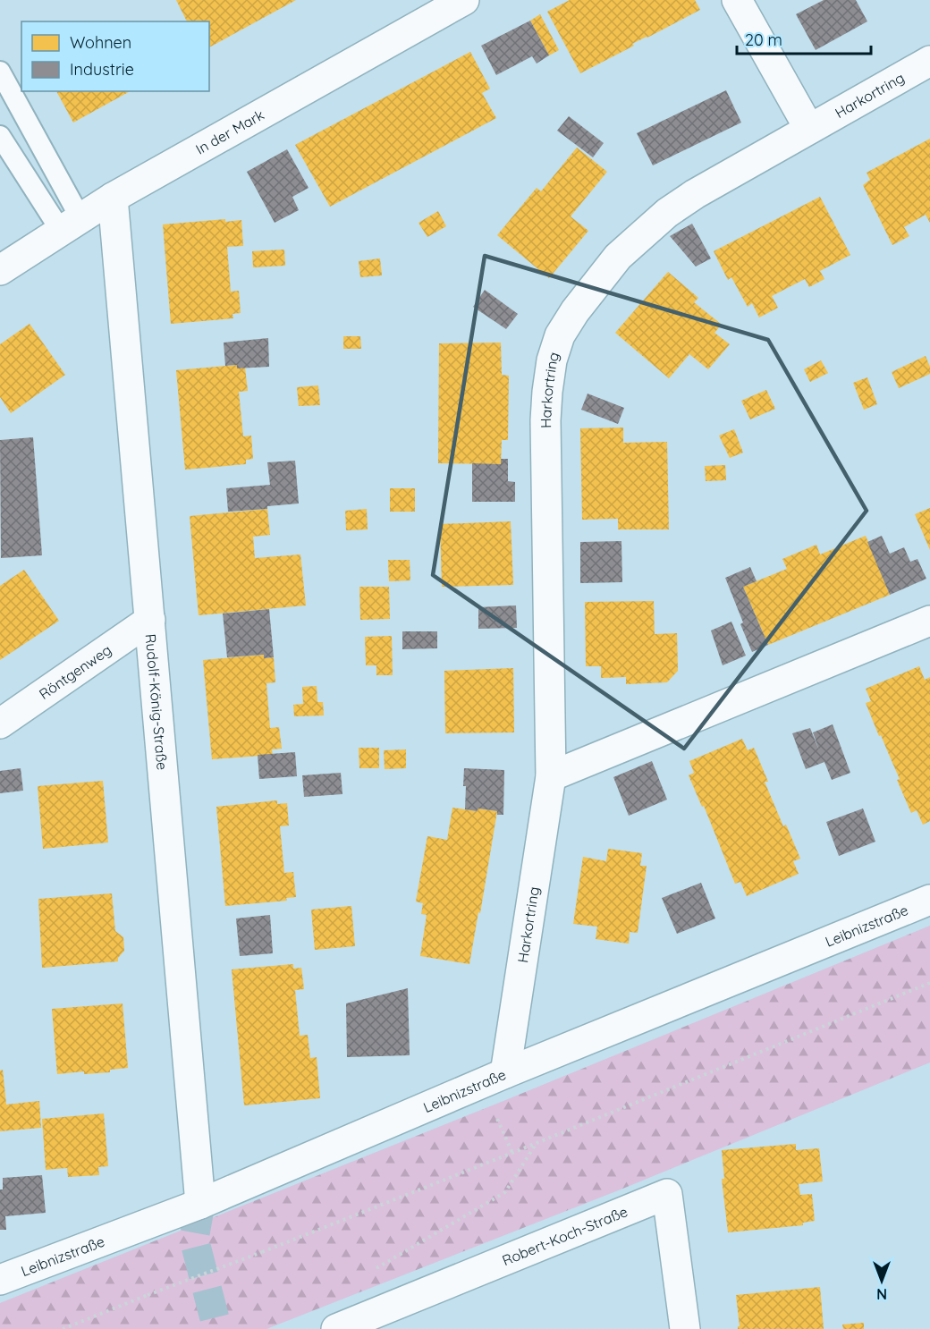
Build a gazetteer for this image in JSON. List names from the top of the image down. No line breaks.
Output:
{"streets":{"street":["Harkortring","In der Mark","Röntgenweg","Rudolf-König-Straße","Leibnizstraße","Robert-Koch-Straße"]},"crossings":[["Harkortring","Leibnizstraße"],["In der Mark","Rudolf-König-Straße"],["Röntgenweg","Rudolf-König-Straße"],["Rudolf-König-Straße","Leibnizstraße"]],"legend":["Wohnen","Industrie"],"scale_bar":"20 m","north":"bottom"}
